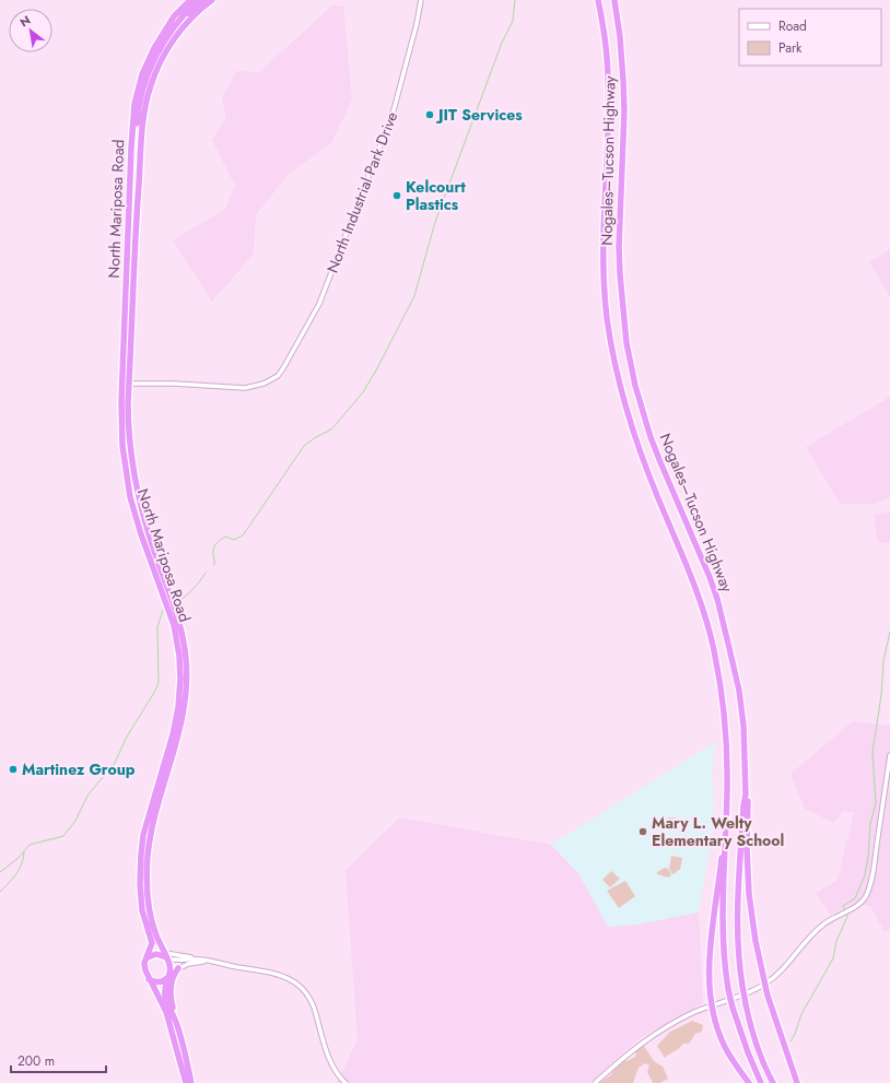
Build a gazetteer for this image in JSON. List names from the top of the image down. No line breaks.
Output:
{"streets":{"highway":["Nogales–Tucson Highway","North Mariposa Road"],"street":["North Industrial Park Drive"]},"crossings":[["North Industrial Park Drive","North Mariposa Road"]],"places":["JIT Services","Kelcourt Plastics","Martinez Group","Mary L. Welty Elementary School"],"legend":["Road","Park"],"scale_bar":"200 m","north":"top left"}
